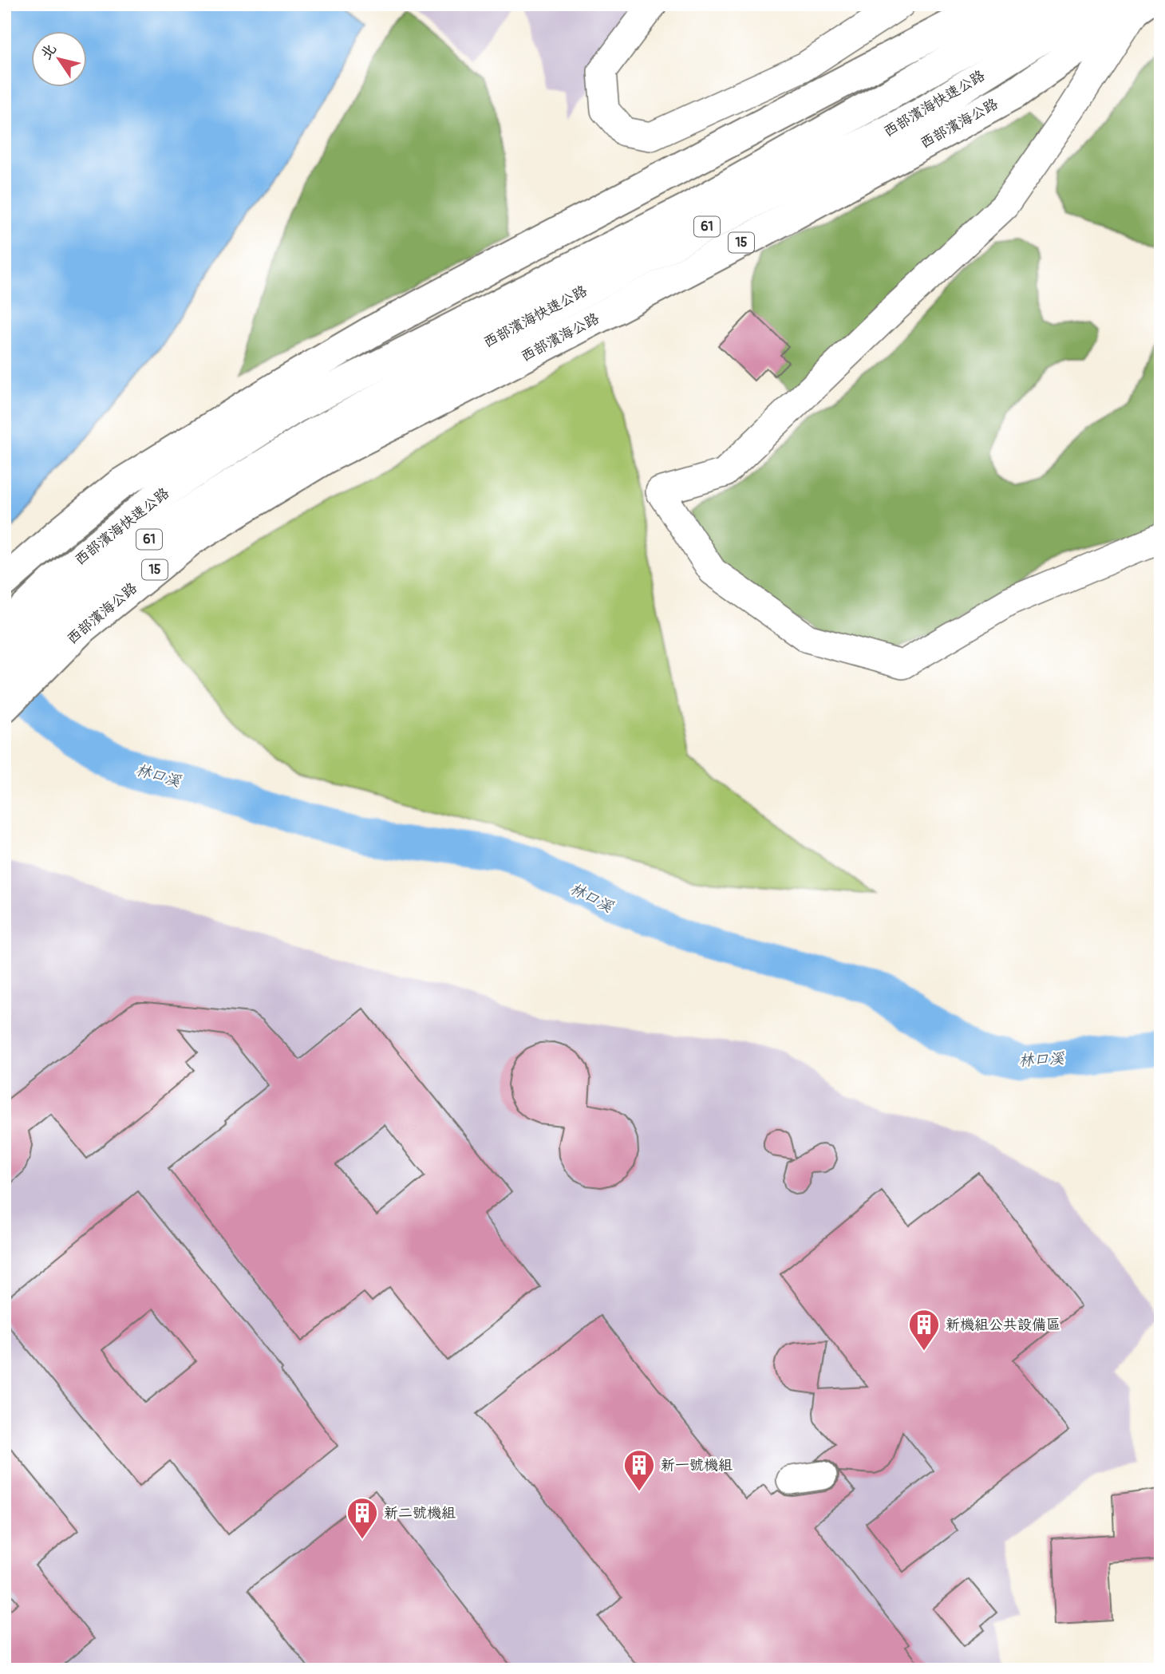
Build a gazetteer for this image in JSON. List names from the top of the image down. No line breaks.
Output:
{"streets":{"main road":["西部濱海快速公路","西部濱海公路","61","15"]},"water":["林口溪"],"places":{"building":["新機組公共設備區","新一號機組","新二號機組"]},"north":"top left"}
